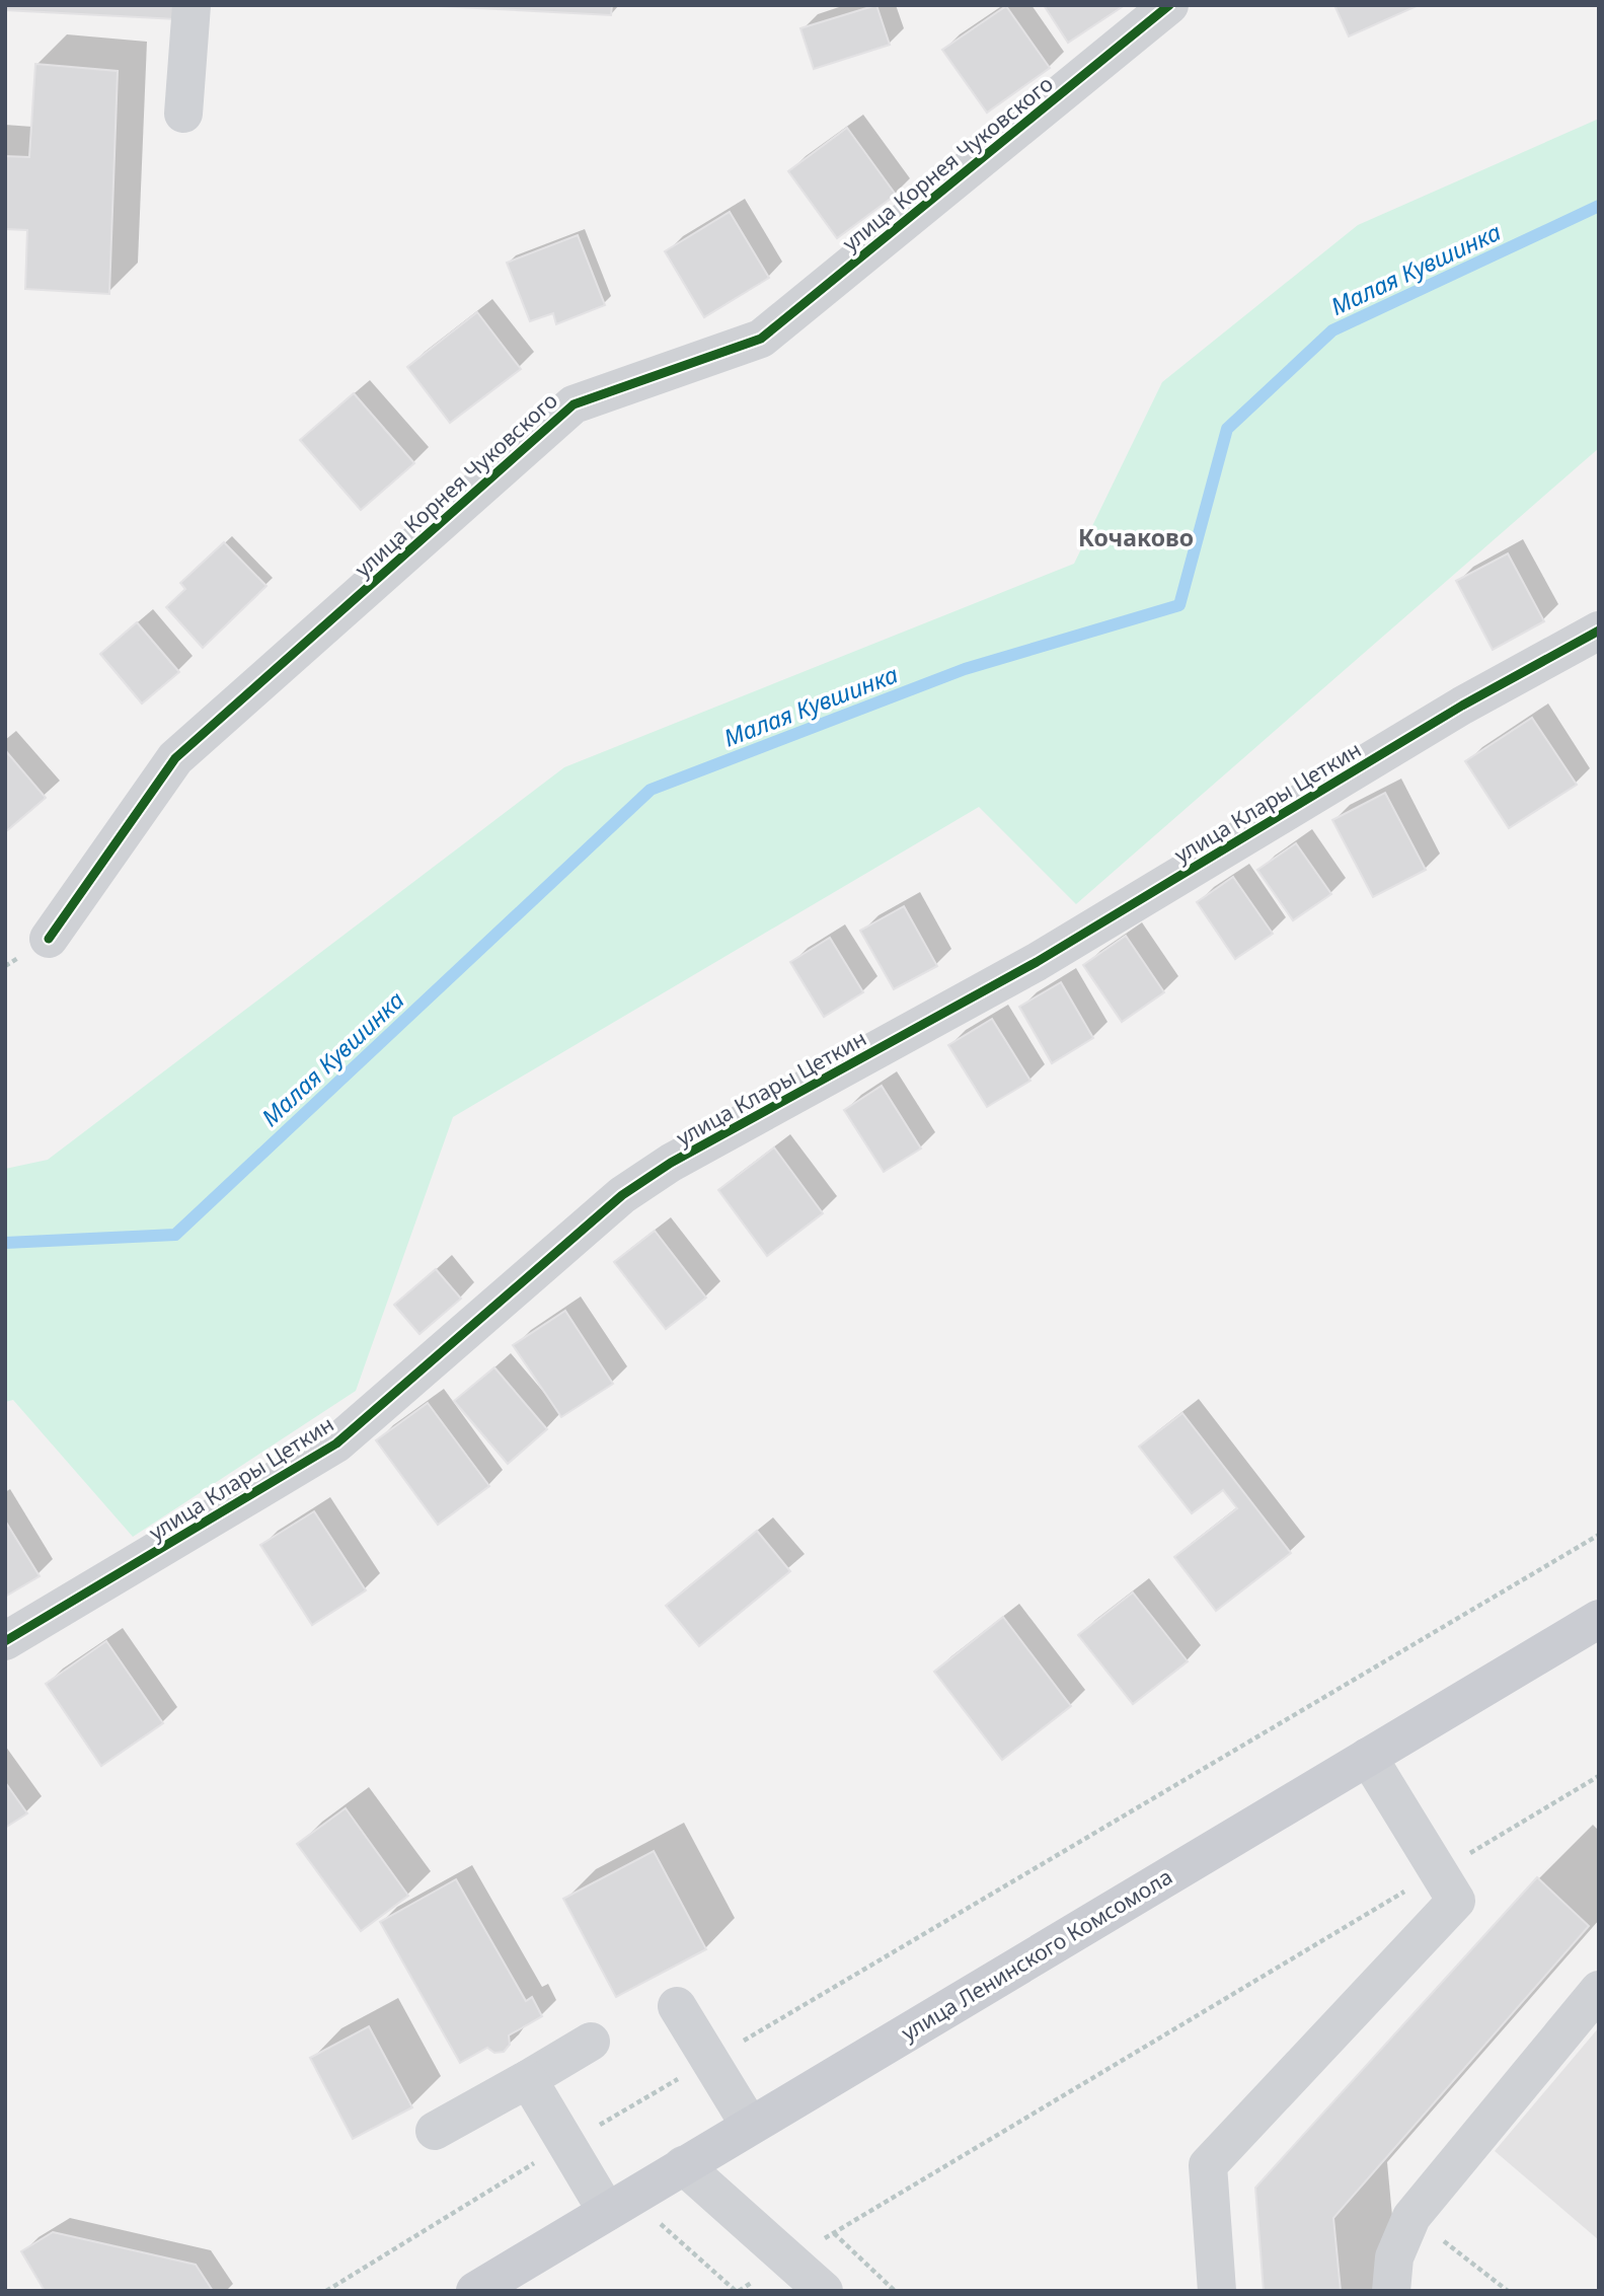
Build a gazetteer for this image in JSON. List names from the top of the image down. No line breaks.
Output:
{"streets":{"main road":["улица Ленинского Комсомола"],"street":["улица Корнея Чуковского","улица Клары Цеткин"]},"districts":["Кочаково"],"water":["Малая Кувшинка"]}
